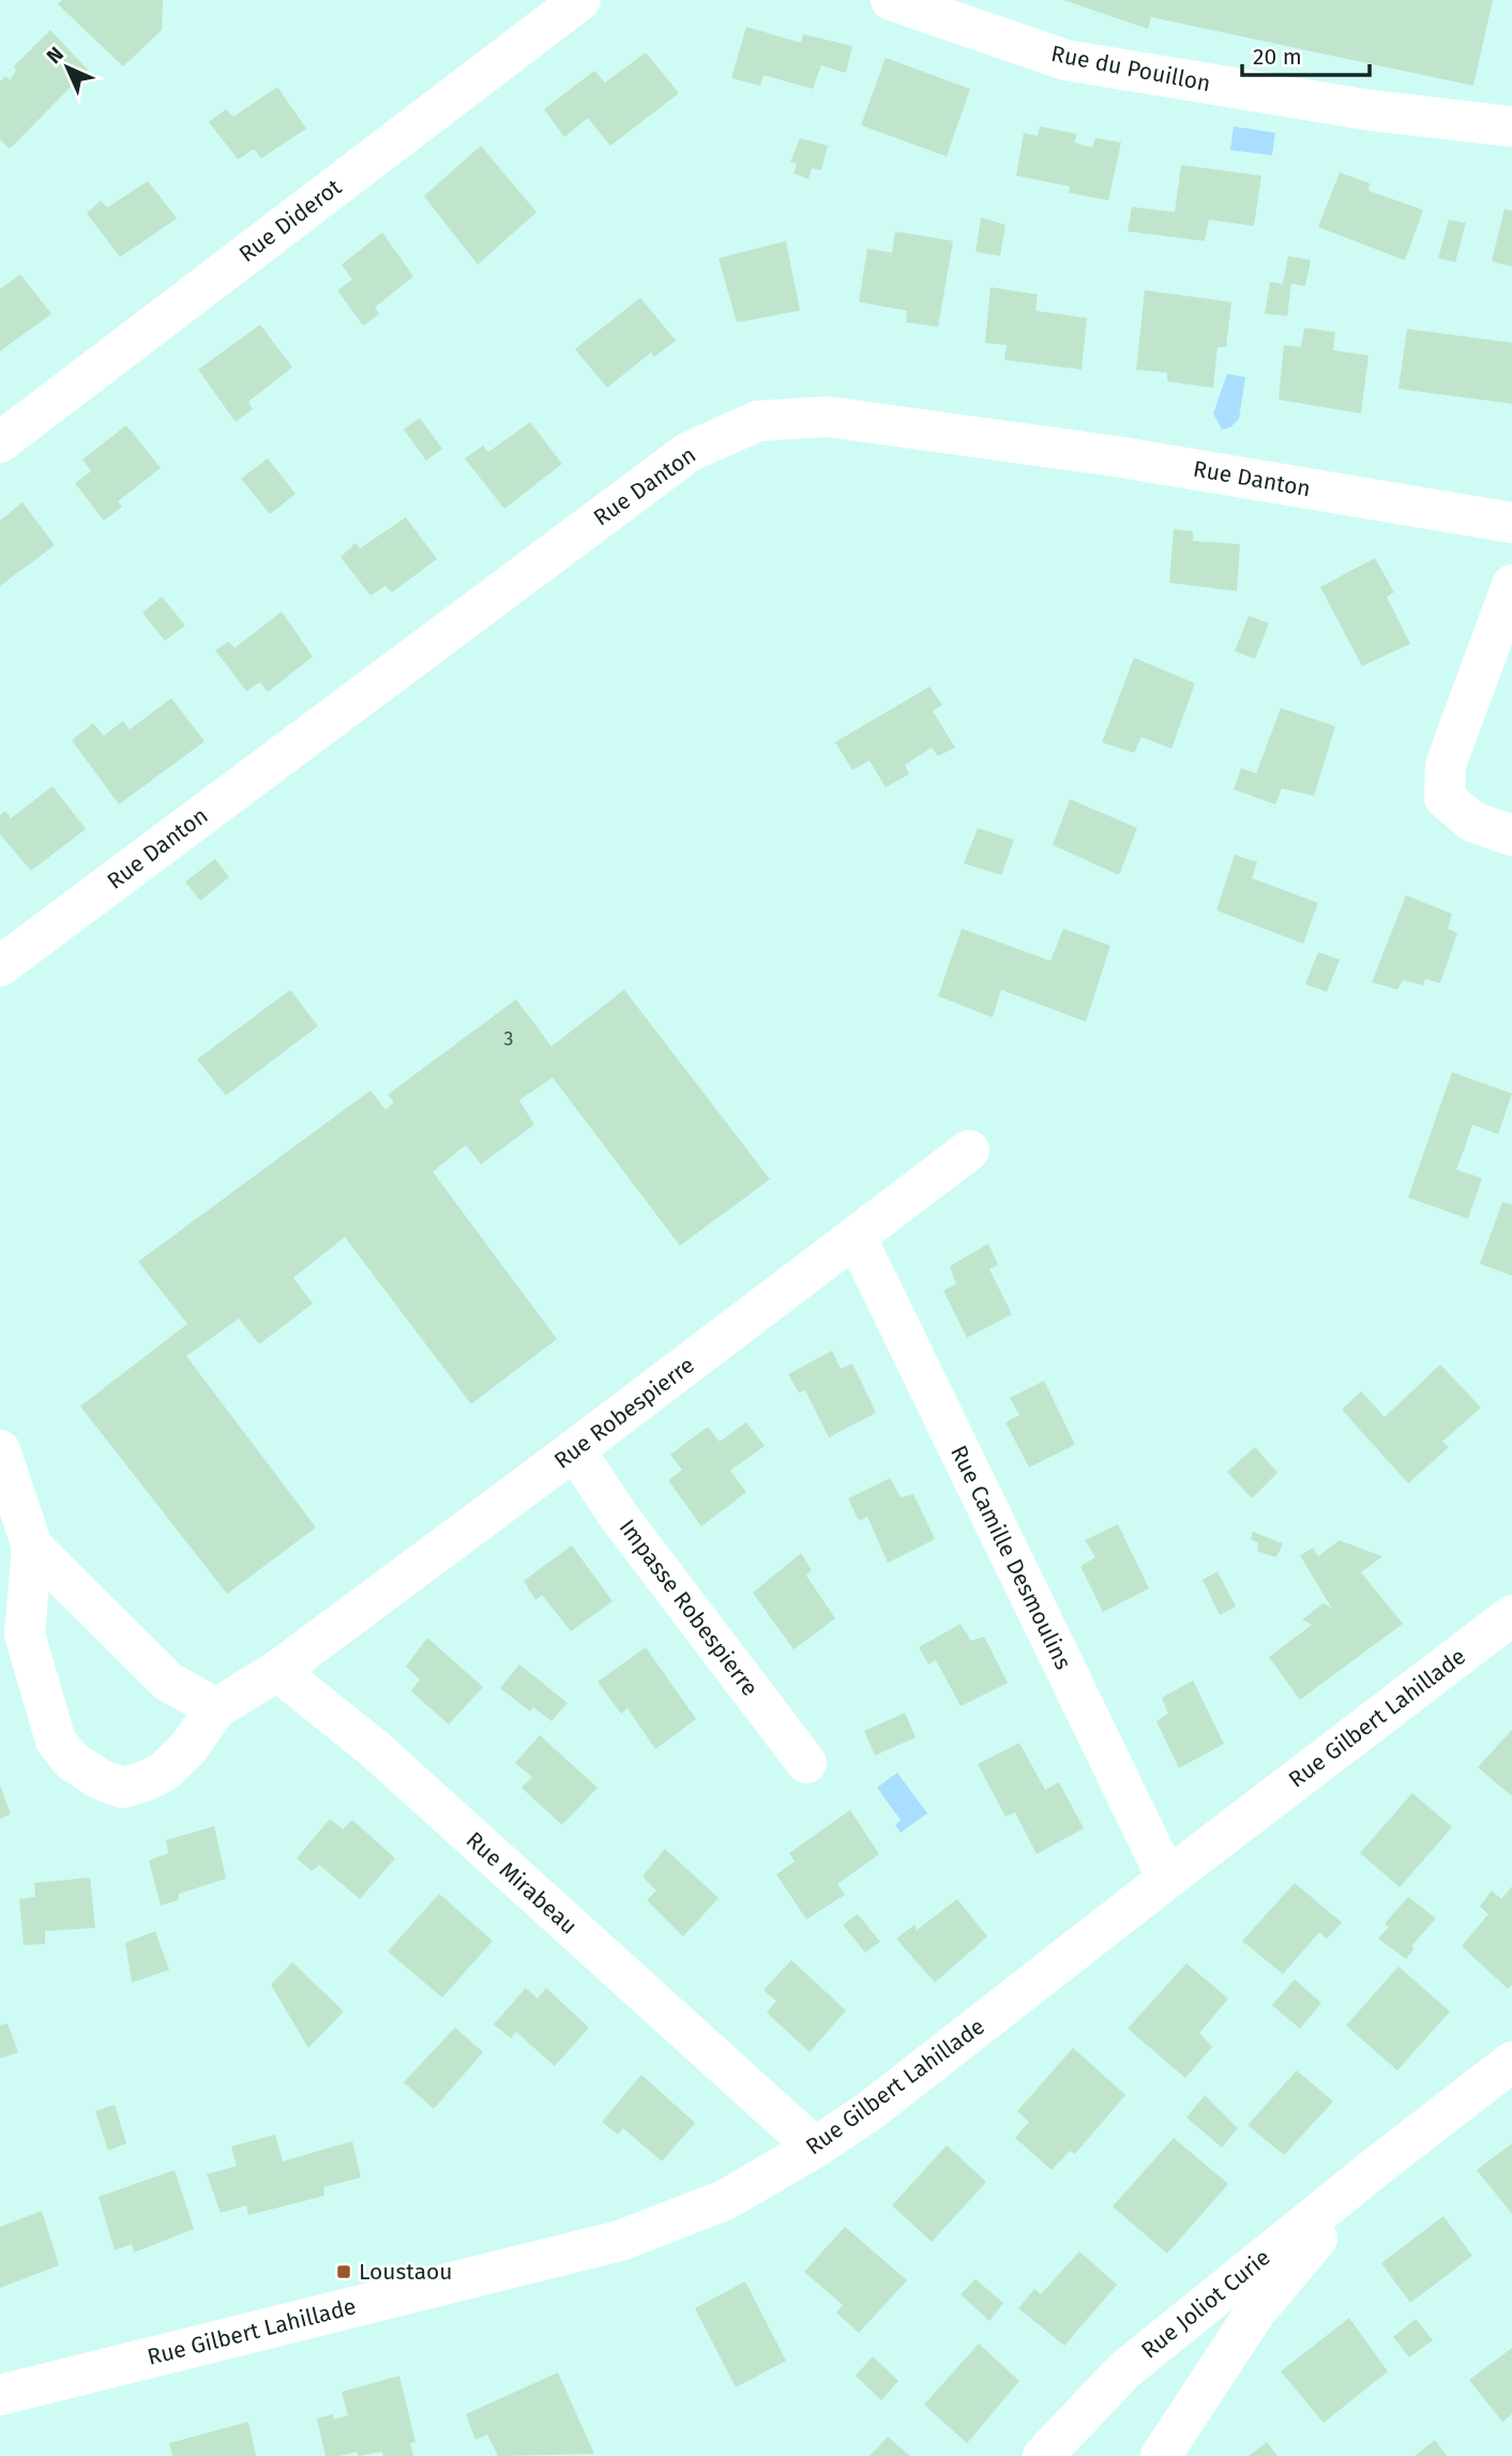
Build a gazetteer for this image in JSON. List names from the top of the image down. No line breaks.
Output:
{"streets":{"street":["Rue du Pouillon","Rue Diderot","Rue Danton","Rue Robespierre","Rue Camille Desmoulins","Impasse Robespierre","Rue Gilbert Lahillade","Rue Mirabeau","Rue Joliot Curie"]},"crossings":[["Rue Robespierre","Rue Camille Desmoulins"],["Rue Robespierre","Impasse Robespierre"],["Rue Robespierre","Rue Mirabeau"],["Rue Camille Desmoulins","Rue Gilbert Lahillade"],["Rue Gilbert Lahillade","Rue Mirabeau"]],"places":{"transit":["Loustaou"]},"house_numbers":["3"],"scale_bar":"20 m","north":"top left"}
